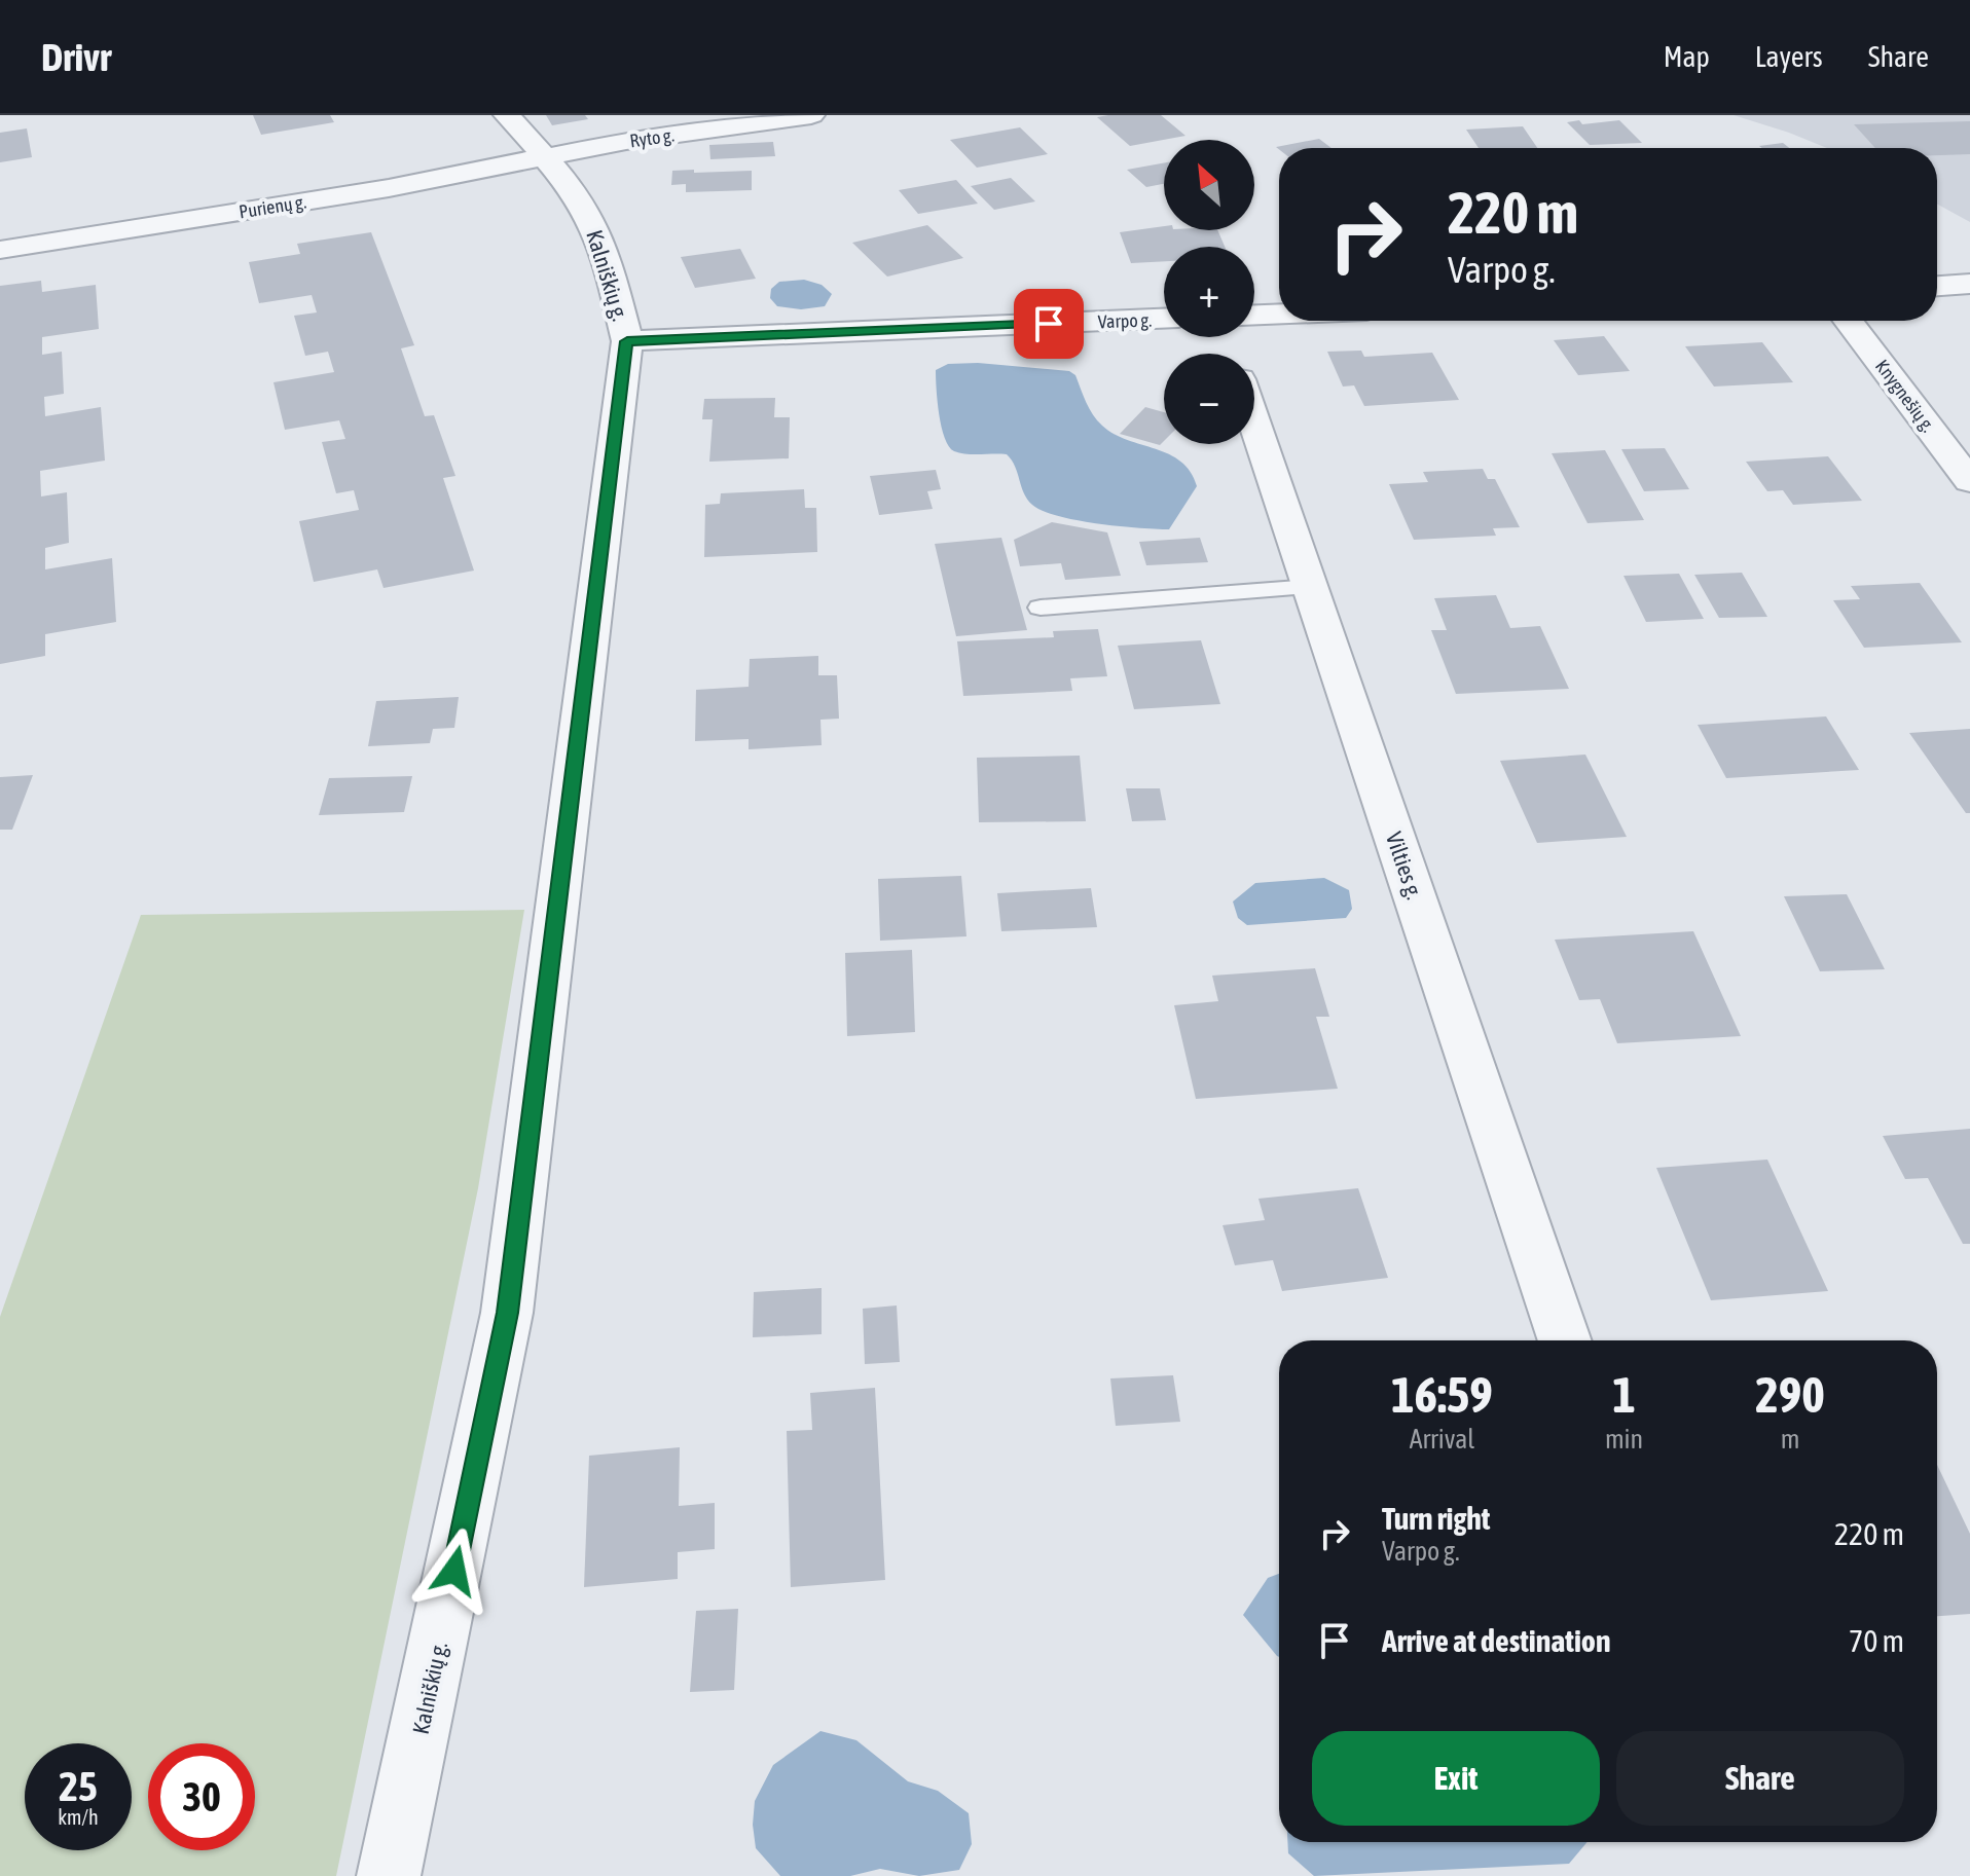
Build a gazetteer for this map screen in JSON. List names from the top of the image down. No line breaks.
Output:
{"streets":{"street":["Ryto g.","Purienų g.","Kalniškių g.","Varpo g.","Knygnešių g.","Vilties g."]},"crossings":[["Ryto g.","Purienų g."],["Ryto g.","Kalniškių g."],["Purienų g.","Kalniškių g."],["Kalniškių g.","Varpo g."]],"north":"top left","page":{"header":"Drivr","nav":["Map","Layers","Share"],"map_buttons":["+","−"],"turn":["220 m","Varpo g."],"eta":["16:59","Arrival","1","min","290","m"],"list":[{"name":"Turn right","note":"Varpo g.","value":"220 m"},{"name":"Arrive at destination","value":"70 m"}],"buttons":["Exit","Share"],"speed":"25 km/h","limit":"30"}}
